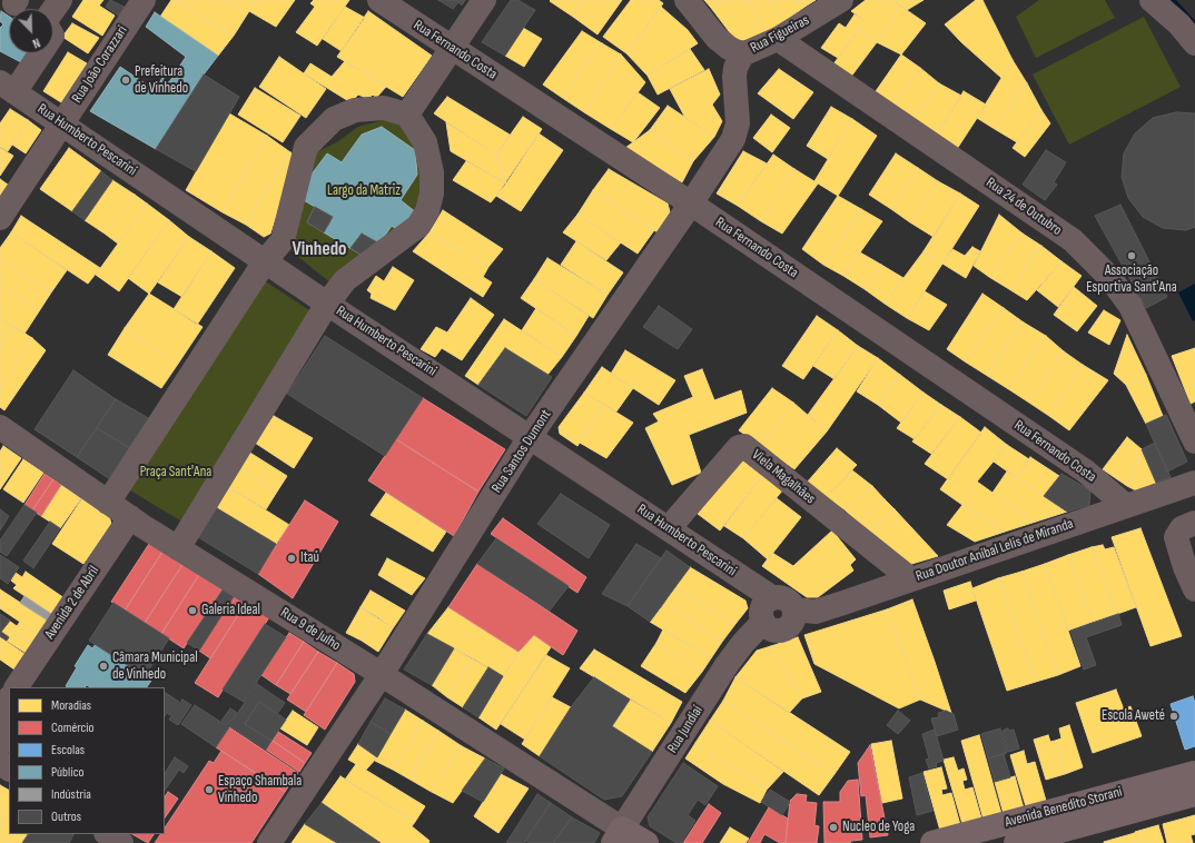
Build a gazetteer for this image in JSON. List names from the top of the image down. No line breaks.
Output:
{"streets":{"main road":["Avenida Benedito Storani"],"street":["Rua Figueiras","Rua Fernando Costa","Rua João Corazzari","Rua Humberto Pescarini","Rua 24 de Outubro","Rua Santos Dumont","Viela Magalhães","Rua Doutor Aníbal Lelis de Miranda","Avenida 2 de Abril","Rua 9 de Julho","Rua Jundiaí"]},"crossings":[["Rua Figueiras","Rua 24 de Outubro"],["Rua Figueiras","Rua Santos Dumont"],["Rua Fernando Costa","Rua Santos Dumont"],["Rua Fernando Costa","Rua Doutor Aníbal Lelis de Miranda"],["Rua João Corazzari","Rua Humberto Pescarini"],["Rua Humberto Pescarini","Rua Santos Dumont"],["Rua Humberto Pescarini","Viela Magalhães"],["Rua Humberto Pescarini","Rua Doutor Aníbal Lelis de Miranda"],["Rua Humberto Pescarini","Rua Jundiaí"],["Rua Santos Dumont","Rua 9 de Julho"],["Viela Magalhães","Rua Doutor Aníbal Lelis de Miranda"],["Rua Doutor Aníbal Lelis de Miranda","Rua Jundiaí"],["Avenida 2 de Abril","Rua 9 de Julho"],["Rua 9 de Julho","Rua Jundiaí"]],"districts":["Vinhedo"],"parks":["Largo da Matriz","Praça Sant'Ana"],"places":["Prefeitura de Vinhedo","Associação Esportiva Sant'Ana","Itaú","Galeria Ideal","Câmara Municipal de Vinhedo","Escola Aweté","Espaço Shambala Vinhedo","Nucleo de Yoga"],"legend":["Moradias","Comércio","Escolas","Público","Indústria","Outros"],"north":"bottom right"}
